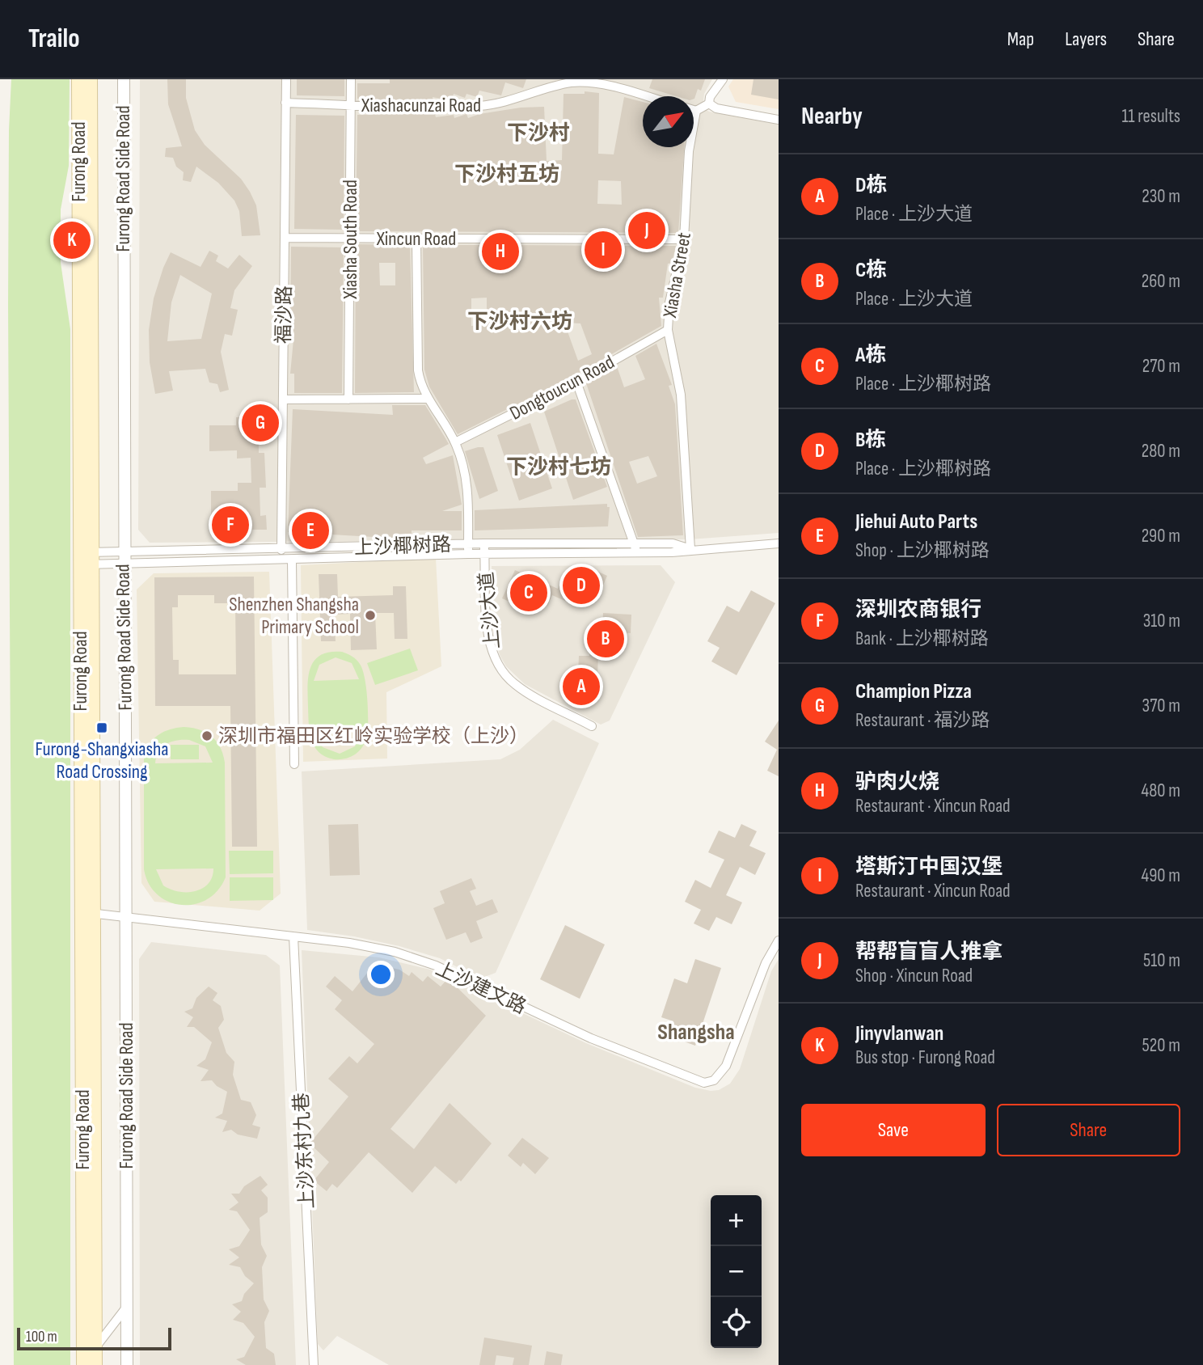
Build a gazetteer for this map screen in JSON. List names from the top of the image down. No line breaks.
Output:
{"streets":{"main road":["Furong Road"],"street":["Xiashacunzai Road","Furong Road Side Road","Xincun Road","Xiasha South Road","Xiasha Street","福沙路","Dongtoucun Road","上沙椰树路","上沙大道","上沙建文路","上沙东村九巷"]},"crossings":[["Xiashacunzai Road","Xiasha South Road"],["Xiashacunzai Road","福沙路"],["Furong Road","上沙椰树路"],["Furong Road","上沙建文路"],["Furong Road Side Road","上沙椰树路"],["Furong Road Side Road","上沙建文路"],["Xincun Road","Xiasha South Road"],["Xincun Road","Xiasha Street"],["Xincun Road","福沙路"],["Xiasha Street","Dongtoucun Road"],["Xiasha Street","上沙椰树路"],["福沙路","上沙椰树路"],["上沙椰树路","上沙大道"],["上沙建文路","上沙东村九巷"]],"districts":["下沙村","下沙村五坊","下沙村六坊","下沙村七坊","Shangsha"],"places":{"other":["Shenzhen Shangsha Primary School","深圳市福田区红岭实验学校（上沙）"],"transit":["Furong-Shangxiasha Road Crossing"]},"scale_bar":"100 m","north":"top right","page":{"header":"Trailo","nav":["Map","Layers","Share"],"heading":["Nearby","11 results"],"list":[{"mark":"A","name":"D栋","note":"Place · 上沙大道","value":"230 m"},{"mark":"B","name":"C栋","note":"Place · 上沙大道","value":"260 m"},{"mark":"C","name":"A栋","note":"Place · 上沙椰树路","value":"270 m"},{"mark":"D","name":"B栋","note":"Place · 上沙椰树路","value":"280 m"},{"mark":"E","name":"Jiehui Auto Parts","note":"Shop · 上沙椰树路","value":"290 m"},{"mark":"F","name":"深圳农商银行","note":"Bank · 上沙椰树路","value":"310 m"},{"mark":"G","name":"Champion Pizza","note":"Restaurant · 福沙路","value":"370 m"},{"mark":"H","name":"驴肉火烧","note":"Restaurant · Xincun Road","value":"480 m"},{"mark":"I","name":"塔斯汀中国汉堡","note":"Restaurant · Xincun Road","value":"490 m"},{"mark":"J","name":"帮帮盲盲人推拿","note":"Shop · Xincun Road","value":"510 m"},{"mark":"K","name":"Jinyvlanwan","note":"Bus stop · Furong Road","value":"520 m"}],"pins":["J","K","I","H","G","F","E","D","C","B","A"],"buttons":["Save","Share"],"map_buttons":["+","−"],"scale":"100 m"}}
